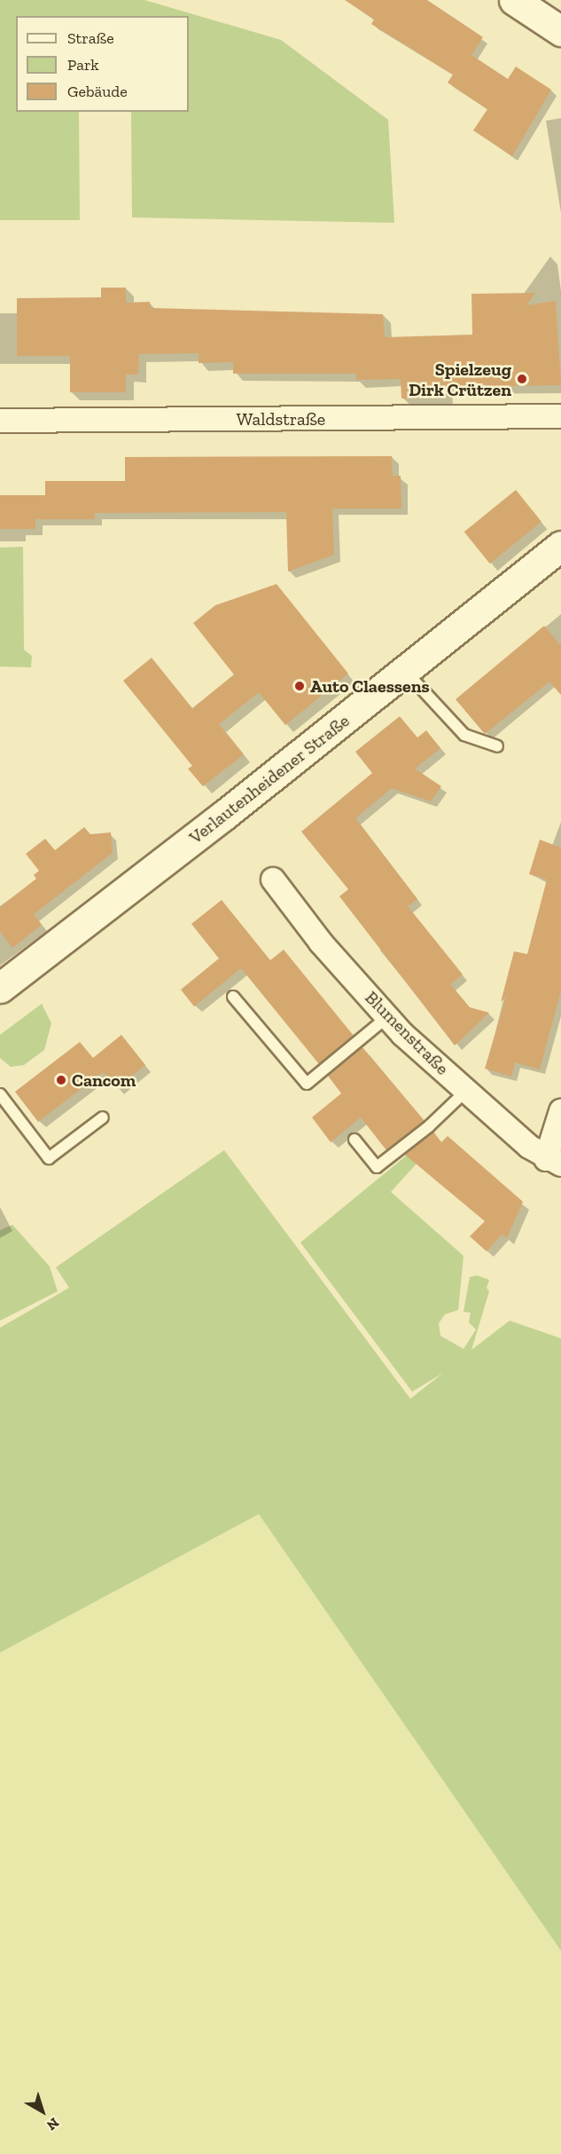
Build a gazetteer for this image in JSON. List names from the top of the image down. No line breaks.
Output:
{"streets":{"main road":["Verlautenheidener Straße"],"street":["Waldstraße","Blumenstraße"]},"places":["Spielzeug Dirk Crützen","Auto Claessens","Cancom"],"legend":["Straße","Park","Gebäude"],"north":"bottom right"}
